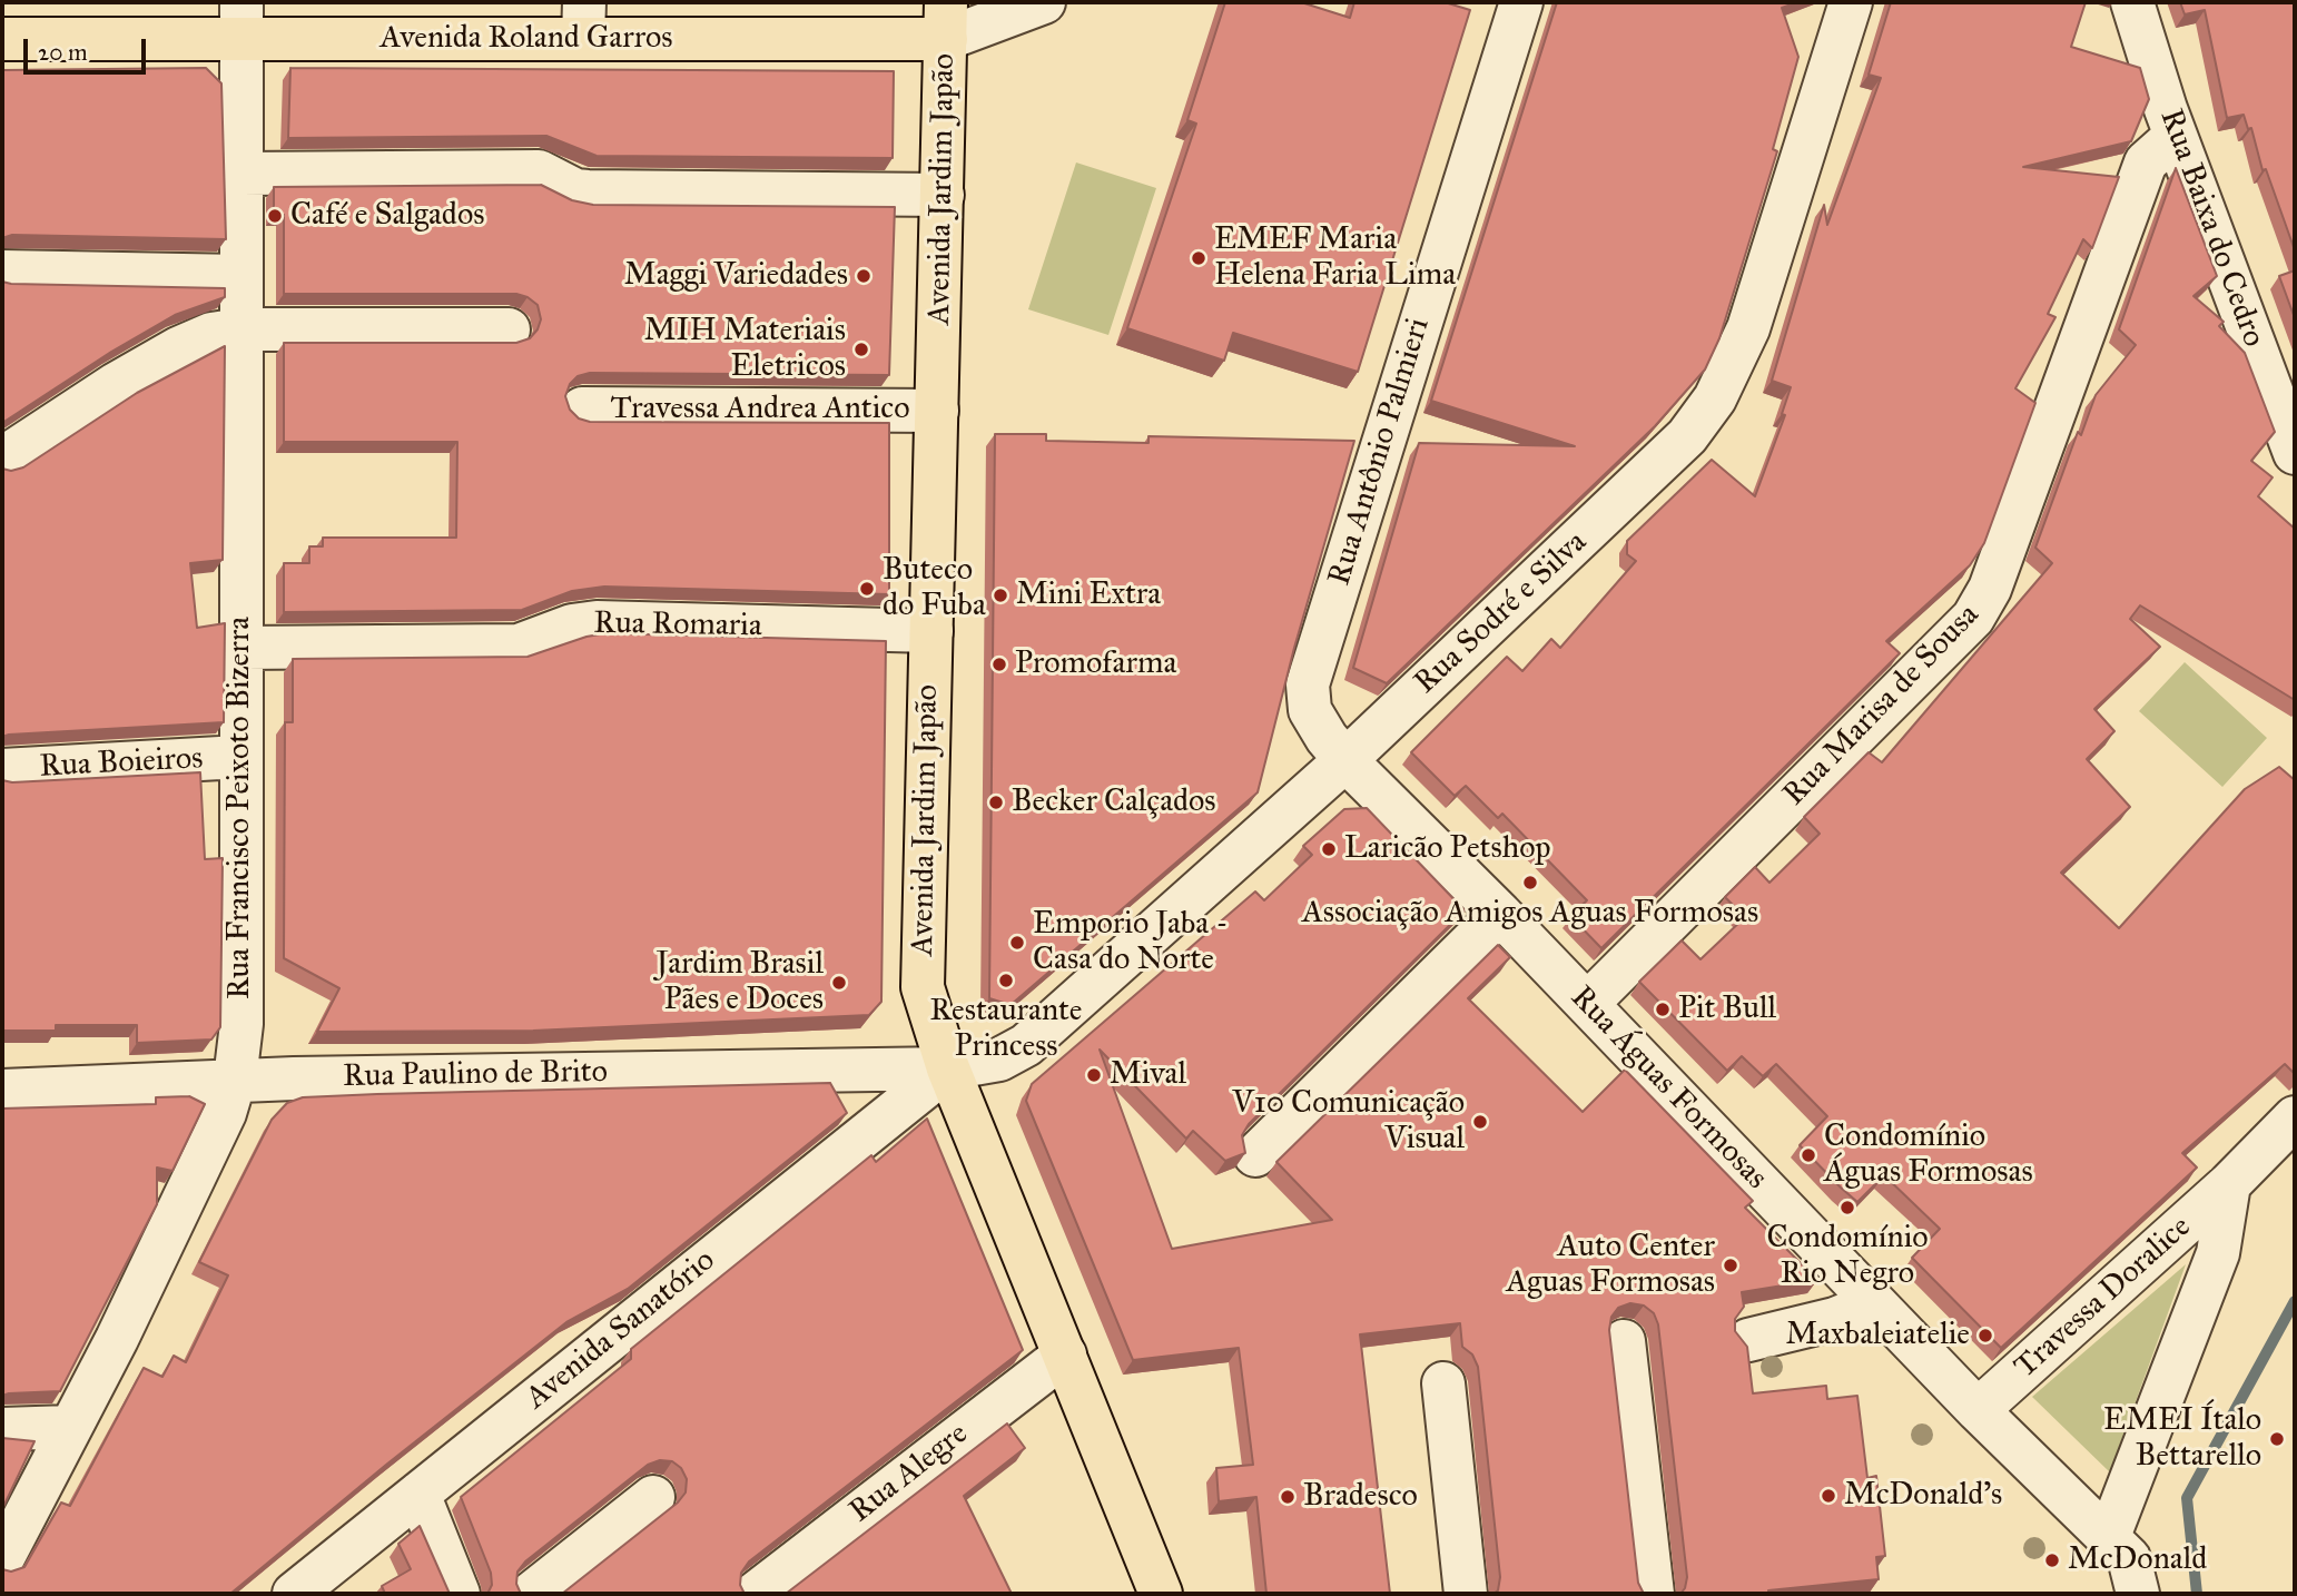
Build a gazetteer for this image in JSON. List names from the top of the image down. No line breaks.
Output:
{"streets":{"main road":["Avenida Roland Garros","Avenida Jardim Japão"],"street":["Rua Baixa do Cedro","Travessa Andrea Antico","Rua Antônio Palmieri","Rua Sodré e Silva","Rua Romaria","Rua Marisa de Sousa","Rua Boieiros","Rua Francisco Peixoto Bizerra","Rua Paulino de Brito","Rua Águas Formosas","Travessa Doralice","Avenida Sanatório","Rua Alegre"]},"crossings":[["Avenida Roland Garros","Avenida Jardim Japão"],["Avenida Roland Garros","Rua Francisco Peixoto Bizerra"],["Avenida Jardim Japão","Travessa Andrea Antico"],["Avenida Jardim Japão","Rua Sodré e Silva"],["Avenida Jardim Japão","Rua Romaria"],["Avenida Jardim Japão","Rua Paulino de Brito"],["Avenida Jardim Japão","Avenida Sanatório"],["Avenida Jardim Japão","Rua Alegre"],["Rua Baixa do Cedro","Rua Marisa de Sousa"],["Rua Antônio Palmieri","Rua Sodré e Silva"],["Rua Antônio Palmieri","Rua Águas Formosas"],["Rua Sodré e Silva","Rua Paulino de Brito"],["Rua Sodré e Silva","Rua Águas Formosas"],["Rua Sodré e Silva","Avenida Sanatório"],["Rua Romaria","Rua Francisco Peixoto Bizerra"],["Rua Marisa de Sousa","Rua Águas Formosas"],["Rua Boieiros","Rua Francisco Peixoto Bizerra"],["Rua Francisco Peixoto Bizerra","Rua Paulino de Brito"],["Rua Paulino de Brito","Avenida Sanatório"],["Rua Águas Formosas","Travessa Doralice"]],"places":["Café e Salgados","EMEF Maria Helena Faria Lima","Maggi Variedades","MIH Materiais Eletricos","Buteco do Fuba","Mini Extra","Promofarma","Becker Calçados","Laricão Petshop","Associação Amigos Aguas Formosas","Emporio Jaba - Casa do Norte","Restaurante Princess","Jardim Brasil Pães e Doces","Pit Bull","Mival","V10 Comunicação Visual","Condomínio Águas Formosas","Condomínio Rio Negro","Auto Center Aguas Formosas","Maxbaleiatelie","EMEI Ítalo Bettarello","McDonald's","Bradesco","McDonald"],"scale_bar":"20 m"}
